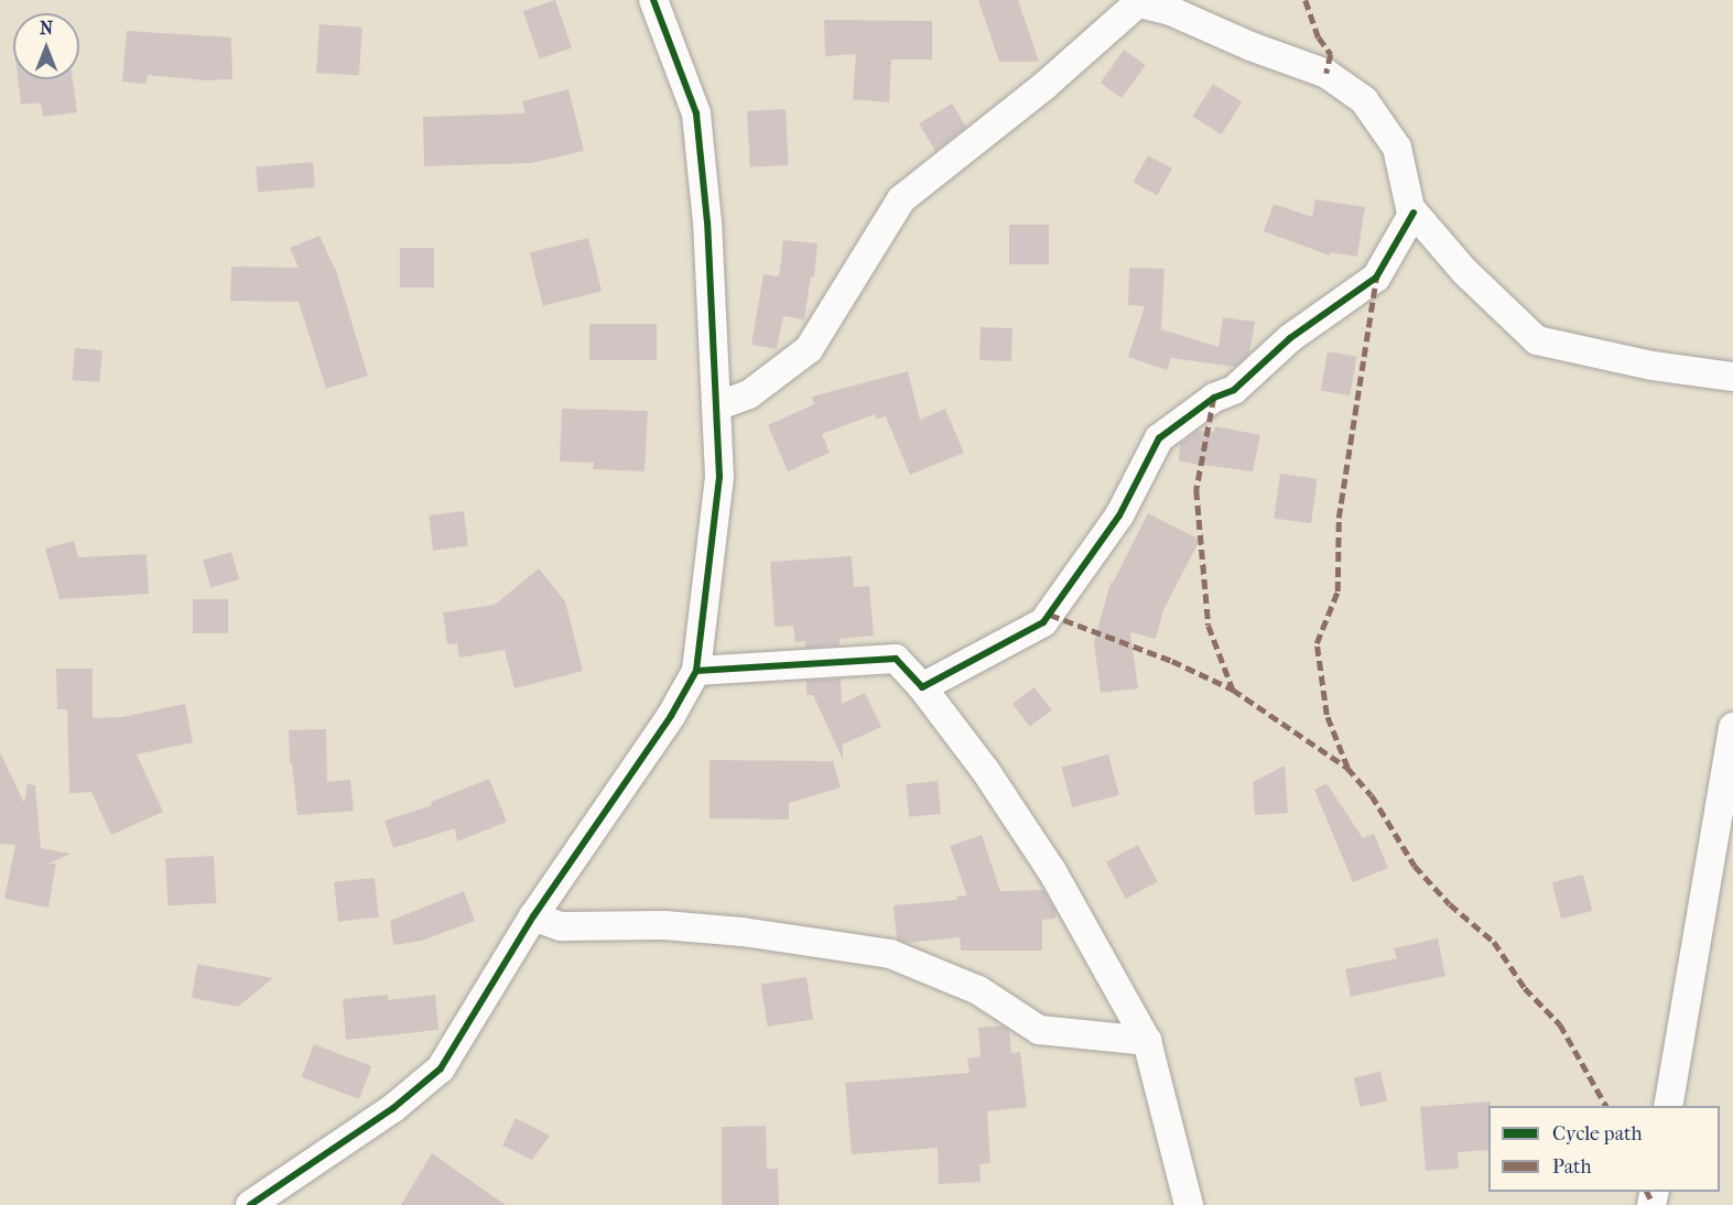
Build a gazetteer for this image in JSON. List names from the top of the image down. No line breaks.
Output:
{"legend":["Cycle path","Path"],"north":"top"}
